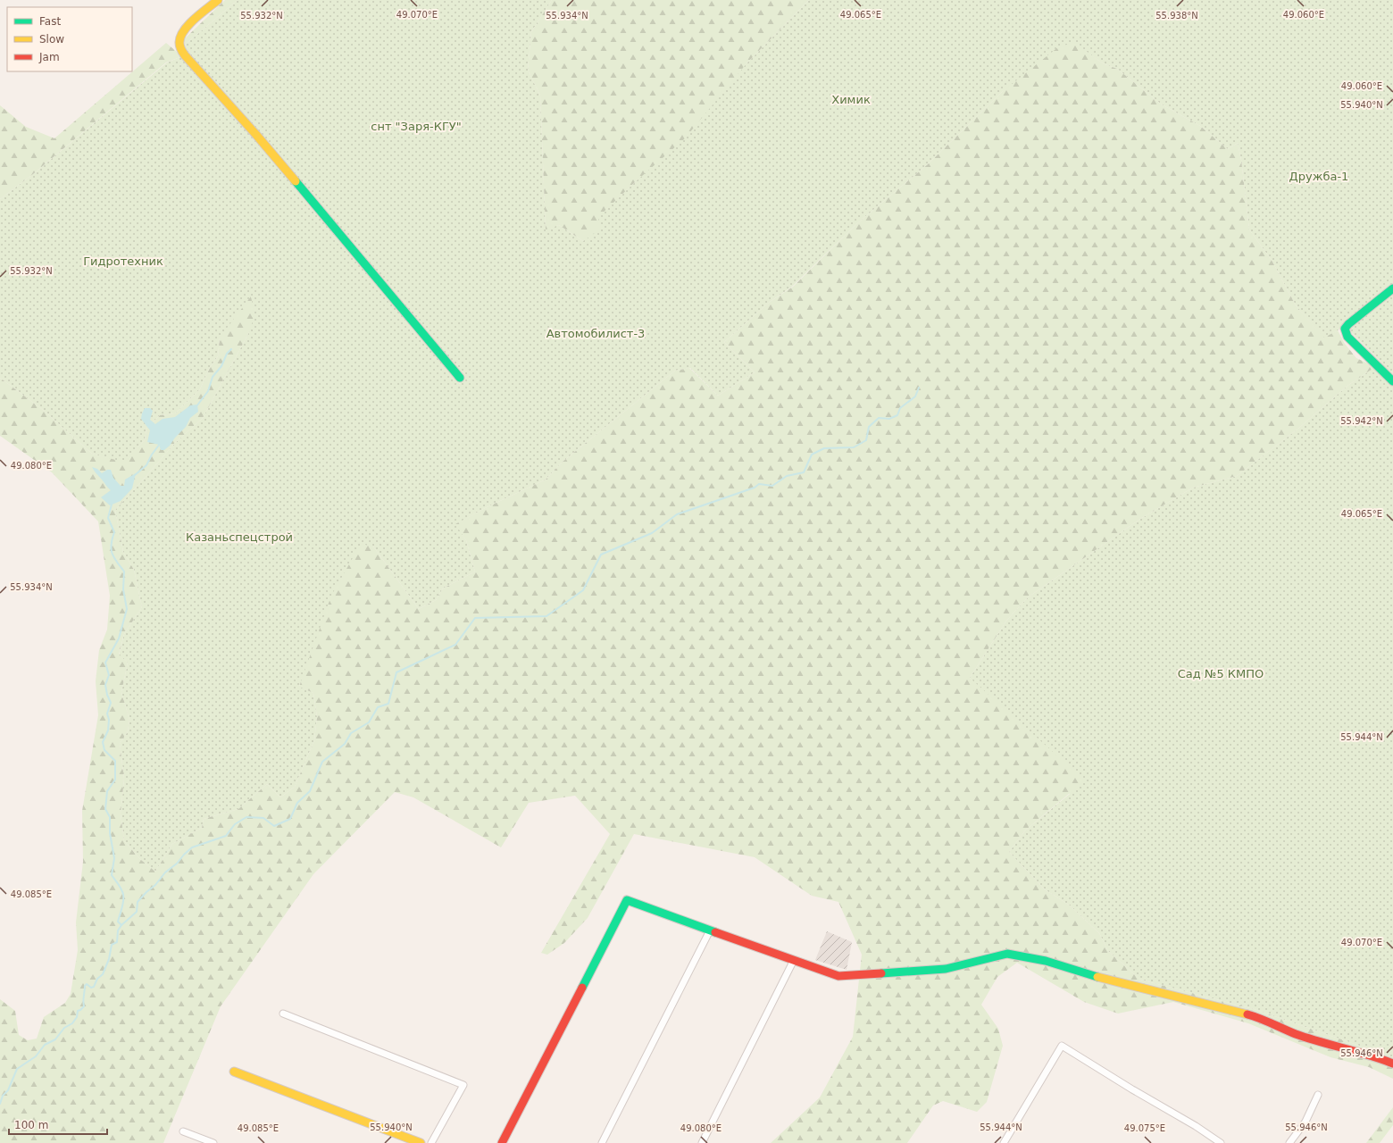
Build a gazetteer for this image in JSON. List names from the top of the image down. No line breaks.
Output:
{"parks":["Химик","снт \"Заря-КГУ\"","Дружба-1","Гидротехник","Автомобилист-3","Казаньспецстрой","Сад №5 КМПО"],"legend":["Fast","Slow","Jam"],"scale_bar":"100 m","coordinates":["49.065°E","49.070°E","49.060°E","55.934°N","55.938°N","55.932°N","55.940°N","55.942°N","49.080°E","55.944°N","49.085°E","55.946°N","49.075°E"]}
